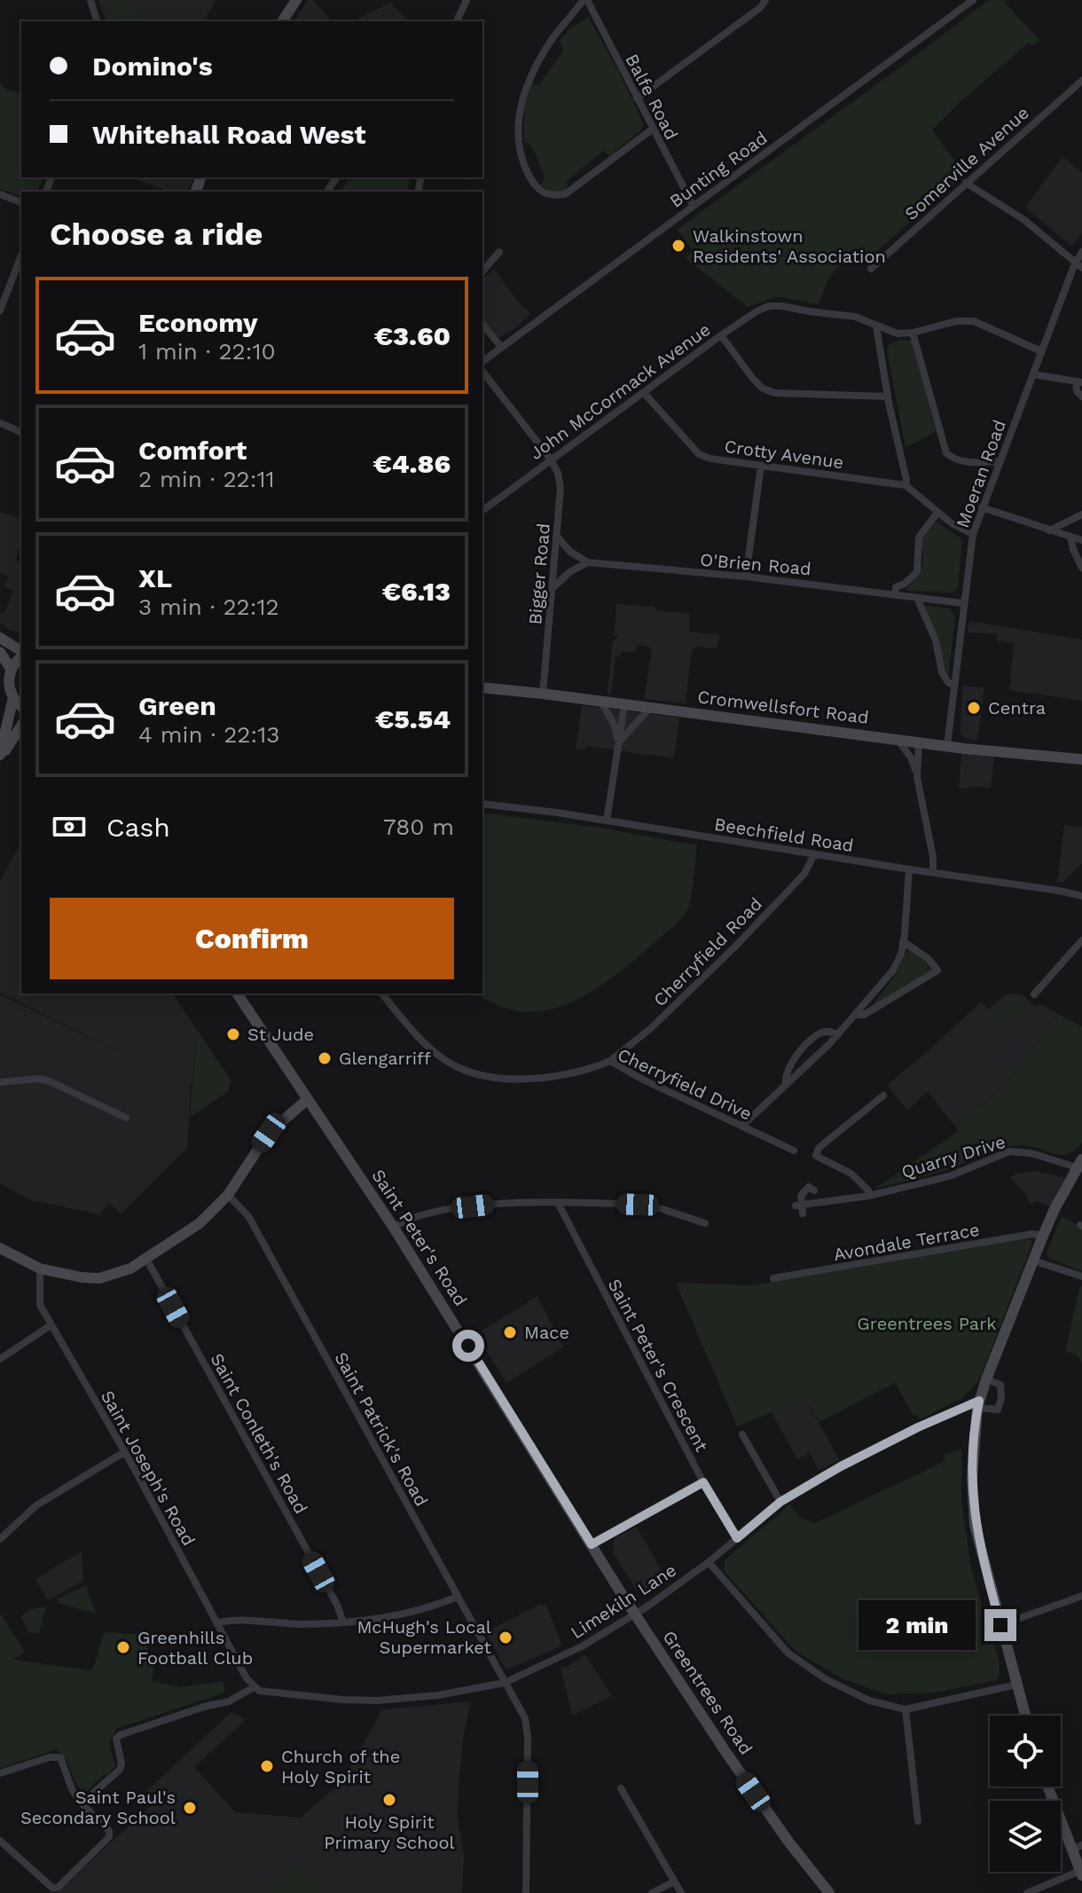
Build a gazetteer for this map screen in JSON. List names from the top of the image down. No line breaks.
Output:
{"streets":{"main road":["Cromwellsfort Road","Saint Peter's Road","Greentrees Road"],"street":["Balfe Road","Somerville Avenue","Bunting Road","John McCormack Avenue","Crotty Avenue","Moeran Road","O'Brien Road","Bigger Road","Beechfield Road","Cherryfield Road","Cherryfield Drive","Quarry Drive","Avondale Terrace","Saint Peter's Crescent","Saint Patrick's Road","Saint Conleth's Road","Saint Joseph's Road","Limekiln Lane"]},"crossings":[["Balfe Road","Bunting Road"],["John McCormack Avenue","Crotty Avenue"],["John McCormack Avenue","Bigger Road"],["Moeran Road","O'Brien Road"],["Moeran Road","Cromwellsfort Road"],["Bigger Road","Cromwellsfort Road"],["Beechfield Road","Cherryfield Road"],["Cherryfield Road","Cherryfield Drive"],["Saint Peter's Road","Limekiln Lane"],["Saint Peter's Road","Greentrees Road"],["Saint Peter's Crescent","Limekiln Lane"],["Saint Patrick's Road","Limekiln Lane"],["Saint Joseph's Road","Limekiln Lane"],["Limekiln Lane","Greentrees Road"]],"parks":["Greentrees Park"],"places":["Walkinstown Residents' Association","Centra","St Jude","Glengarriff","Mace","McHugh's Local Supermarket","Greenhills Football Club","Church of the Holy Spirit","Holy Spirit Primary School","Saint Paul's Secondary School"],"page":{"banner":["Domino's","Whitehall Road West"],"heading":"Choose a ride","list":[{"name":"Economy","note":"1 min · 22:10","value":"€3.60"},{"name":"Comfort","note":"2 min · 22:11","value":"€4.86"},{"name":"XL","note":"3 min · 22:12","value":"€6.13"},{"name":"Green","note":"4 min · 22:13","value":"€5.54"}],"pay":["Cash","780 m"],"buttons":"Confirm","bubble":"2 min"}}
